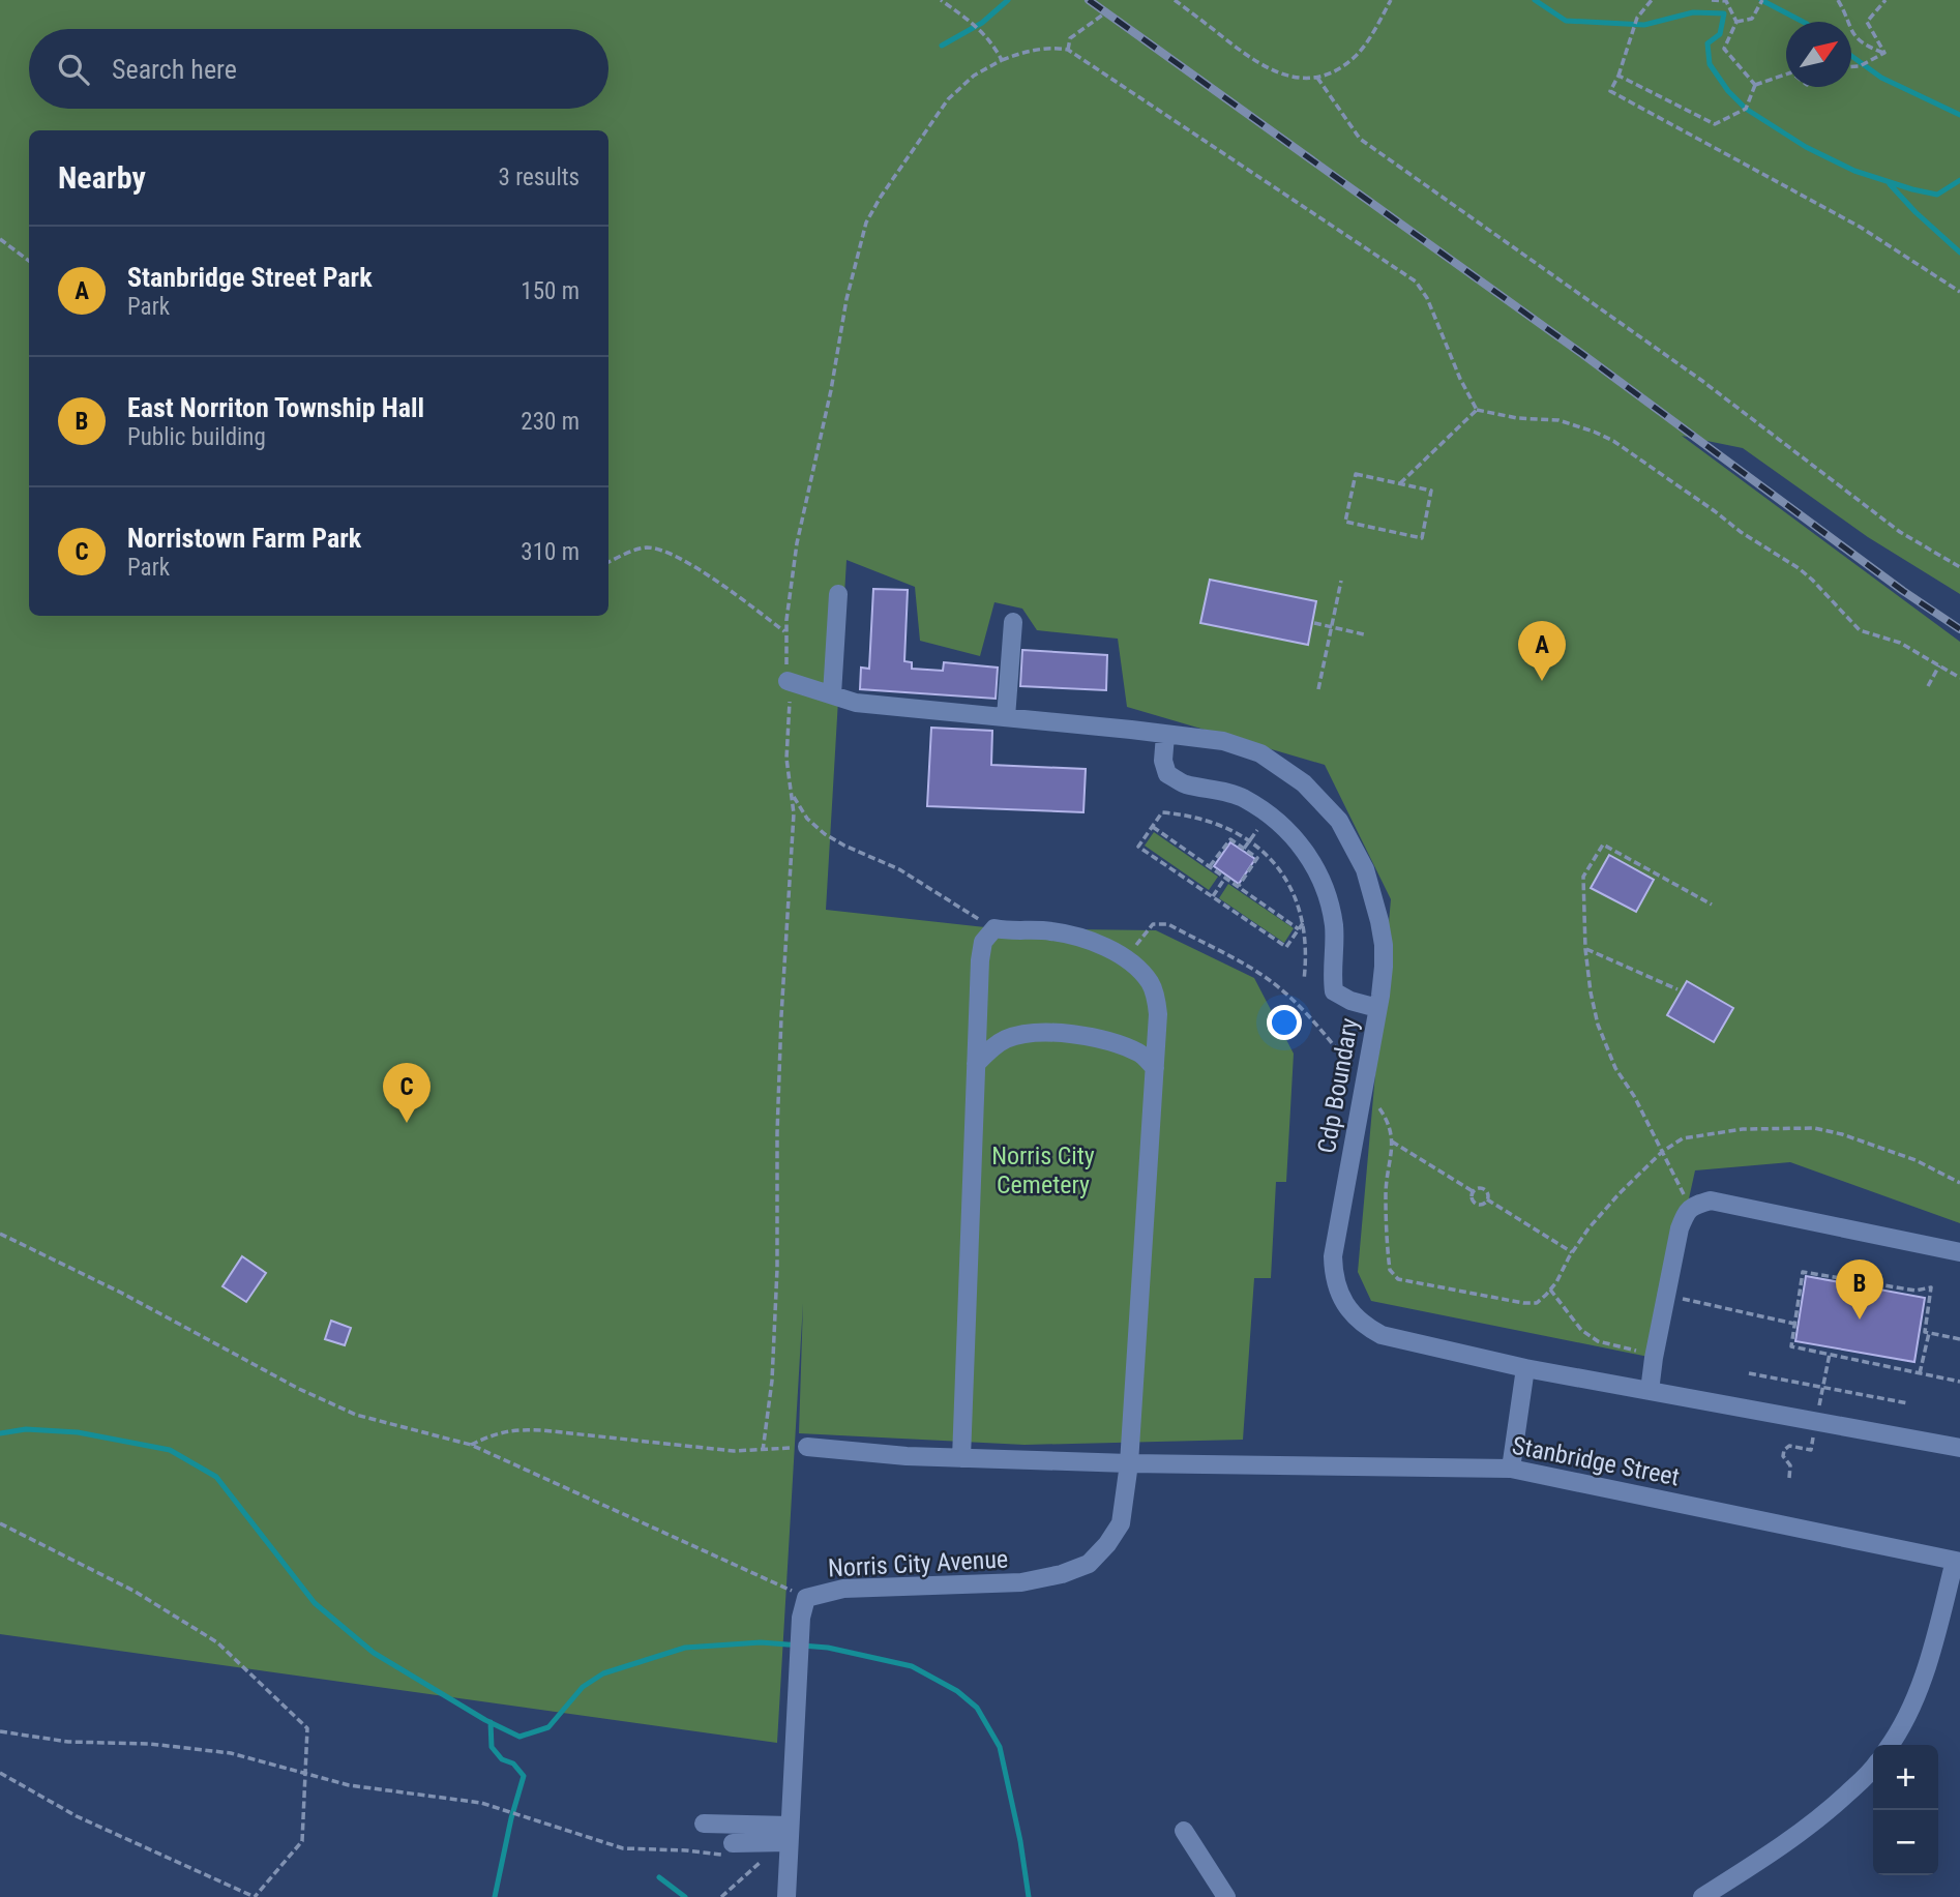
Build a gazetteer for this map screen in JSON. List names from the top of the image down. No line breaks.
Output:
{"streets":{"street":["Cdp Boundary","Stanbridge Street","Norris City Avenue"]},"crossings":[["Stanbridge Street","Norris City Avenue"]],"parks":["Norris City Cemetery"],"north":"top right","page":{"search":"Search here","heading":["Nearby","3 results"],"list":[{"mark":"A","name":"Stanbridge Street Park","note":"Park","value":"150 m"},{"mark":"B","name":"East Norriton Township Hall","note":"Public building","value":"230 m"},{"mark":"C","name":"Norristown Farm Park","note":"Park","value":"310 m"}],"pins":["A","C","B"],"map_buttons":["+","−"]}}
